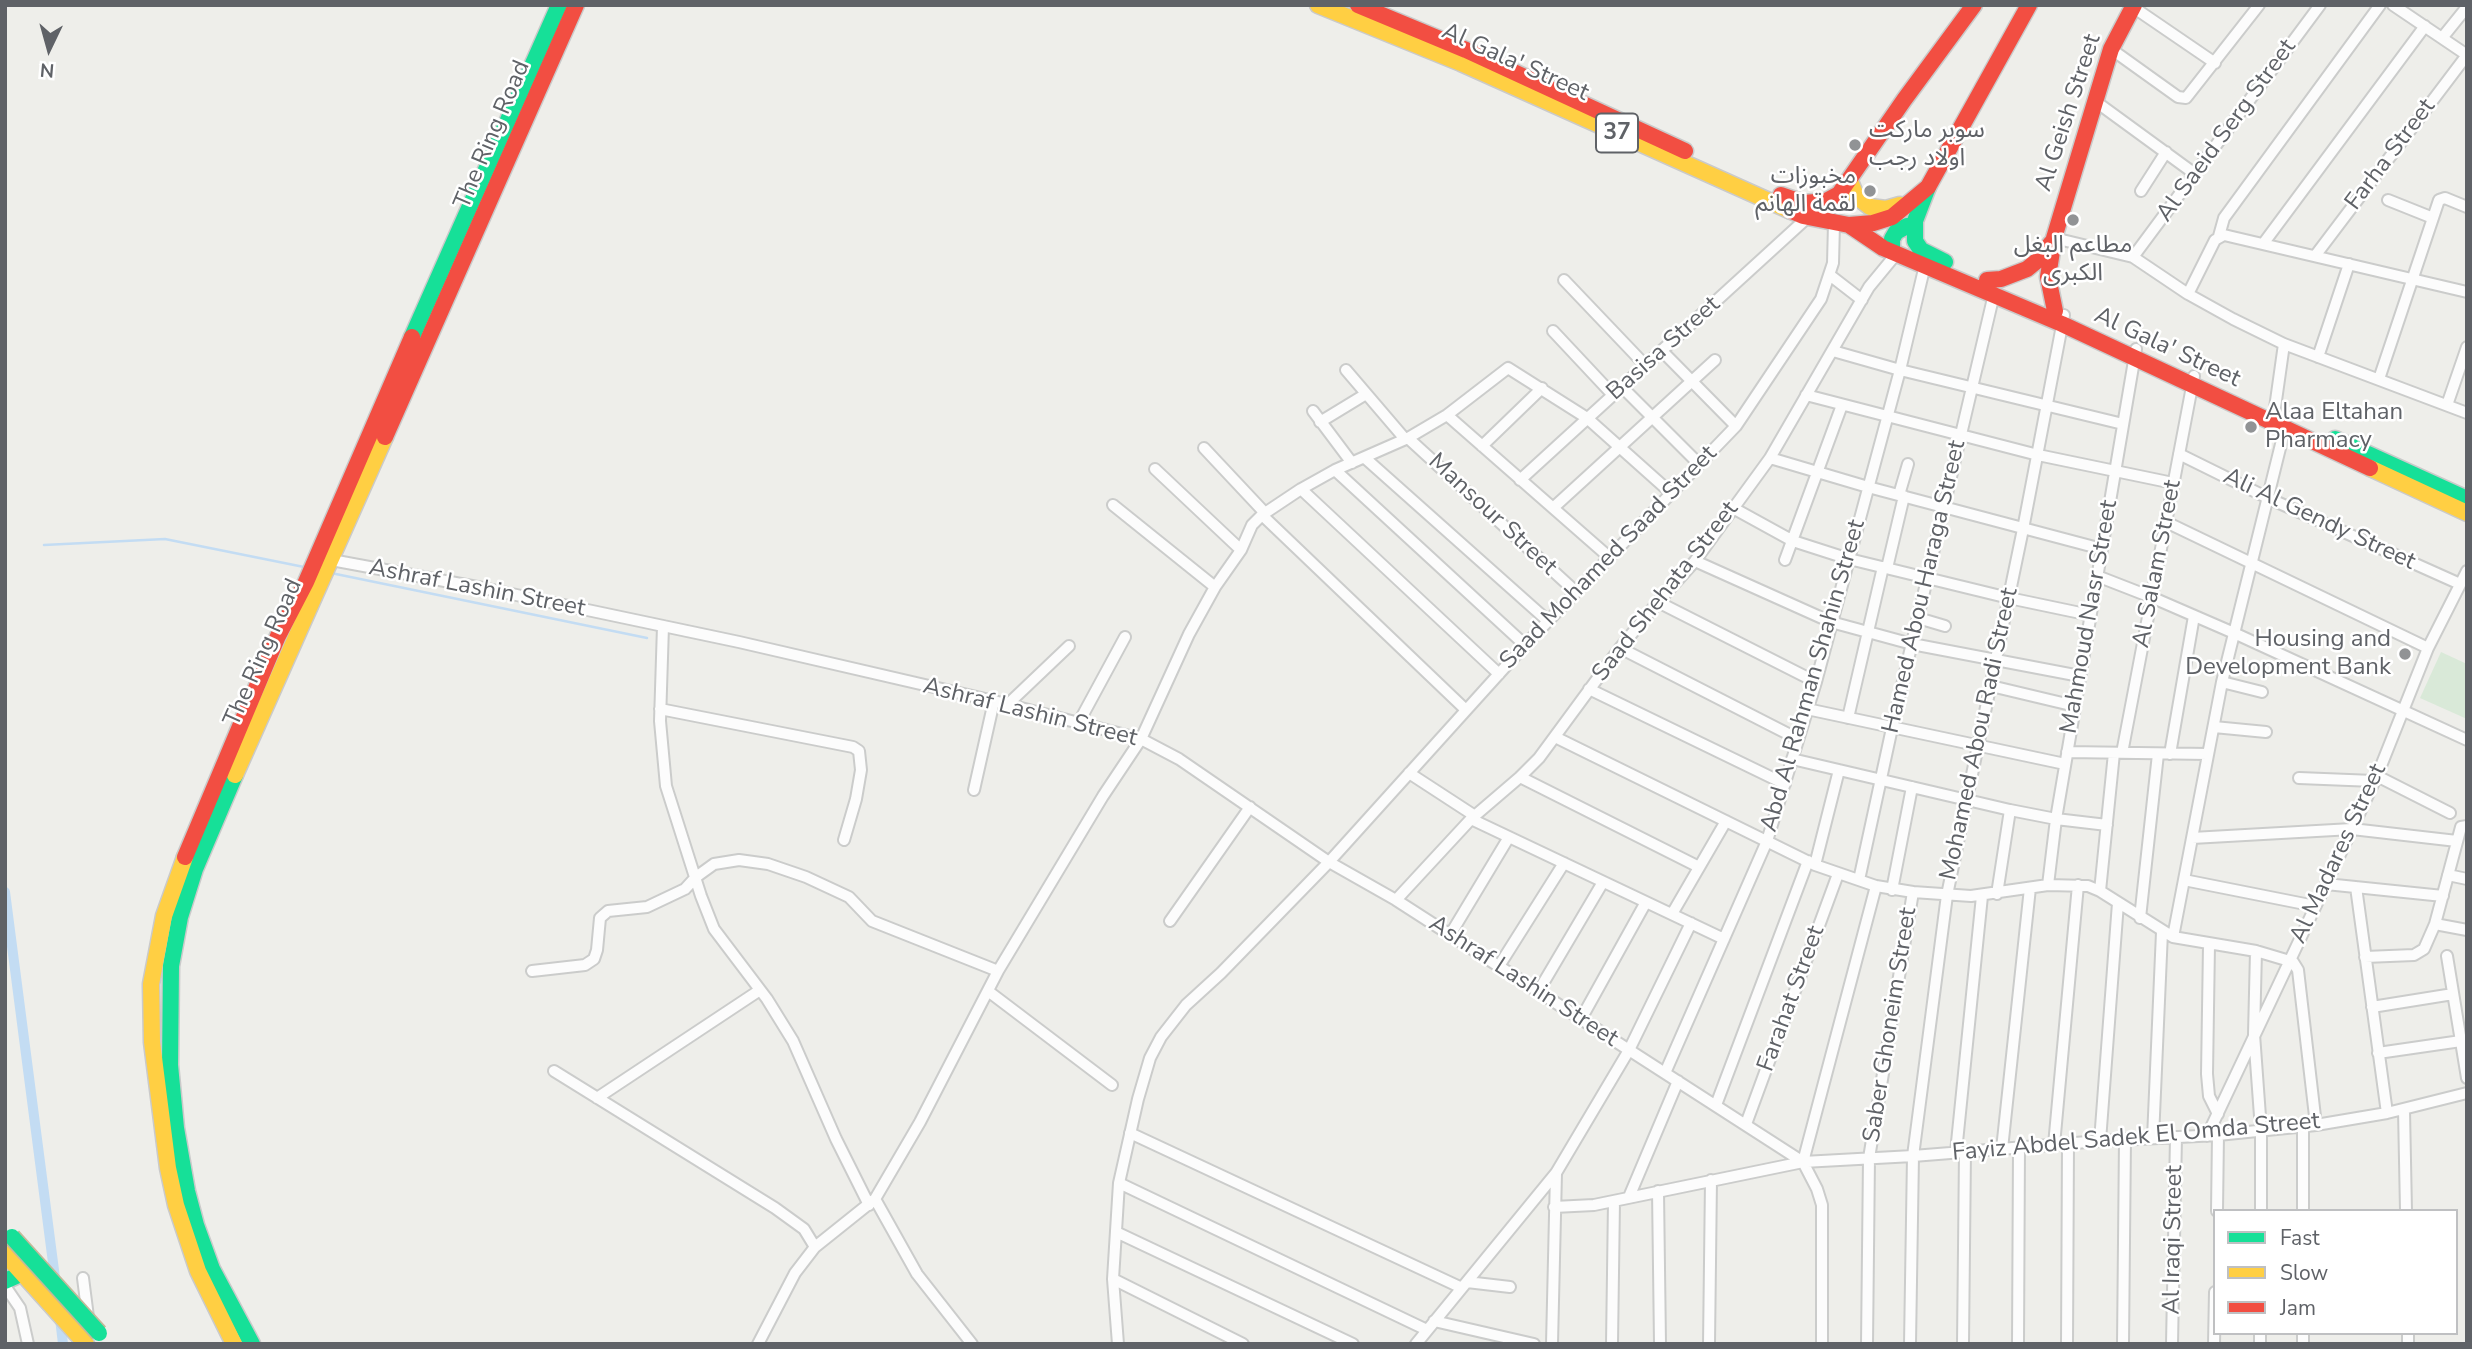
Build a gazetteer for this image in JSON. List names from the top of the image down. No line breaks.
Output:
{"streets":{"main road":["Al Gala' Street","Al Geish Street","37","The Ring Road"],"street":["Al Saeid Serg Street","Farha Street","Basisa Street","Mansour Street","Ali Al Gendy Street","Saad Mohamed Saad Street","Al Salam Street","Hamed Abou Haraga Street","Ashraf Lashin Street","Saad Shehata Street","Mahmoud Nasr Street","Abd Al Rahman Shahin Street","Mohamed Abou Radi Street","Al Madares Street","Farahat Street","Saber Ghoneim Street","Fayiz Abdel Sadek El Omda Street","Al Iraqi Street"]},"crossings":[["Al Gala' Street","Al Geish Street"],["Al Gala' Street","37"],["Al Gala' Street","Basisa Street"],["Al Gala' Street","Saad Mohamed Saad Street"],["Al Gala' Street","Al Salam Street"],["Al Gala' Street","Hamed Abou Haraga Street"],["Al Gala' Street","Saad Shehata Street"],["Al Gala' Street","Mahmoud Nasr Street"],["Al Gala' Street","Abd Al Rahman Shahin Street"],["Al Gala' Street","Mohamed Abou Radi Street"],["Al Geish Street","Hamed Abou Haraga Street"],["Al Geish Street","Mohamed Abou Radi Street"],["The Ring Road","Ashraf Lashin Street"],["Mansour Street","Saad Mohamed Saad Street"],["Ali Al Gendy Street","Al Salam Street"],["Ali Al Gendy Street","Al Madares Street"],["Saad Mohamed Saad Street","Ashraf Lashin Street"],["Ashraf Lashin Street","Saad Shehata Street"],["Ashraf Lashin Street","Abd Al Rahman Shahin Street"],["Ashraf Lashin Street","Farahat Street"],["Ashraf Lashin Street","Fayiz Abdel Sadek El Omda Street"],["Mohamed Abou Radi Street","Fayiz Abdel Sadek El Omda Street"],["Al Madares Street","Fayiz Abdel Sadek El Omda Street"],["Saber Ghoneim Street","Fayiz Abdel Sadek El Omda Street"],["Fayiz Abdel Sadek El Omda Street","Al Iraqi Street"]],"places":["سوبر ماركت اولاد رجب","مخبوزات لقمة الهانم","مطاعم البغل الكبرى","Alaa Eltahan Pharmacy","Housing and Development Bank"],"legend":["Fast","Slow","Jam"],"north":"bottom"}
